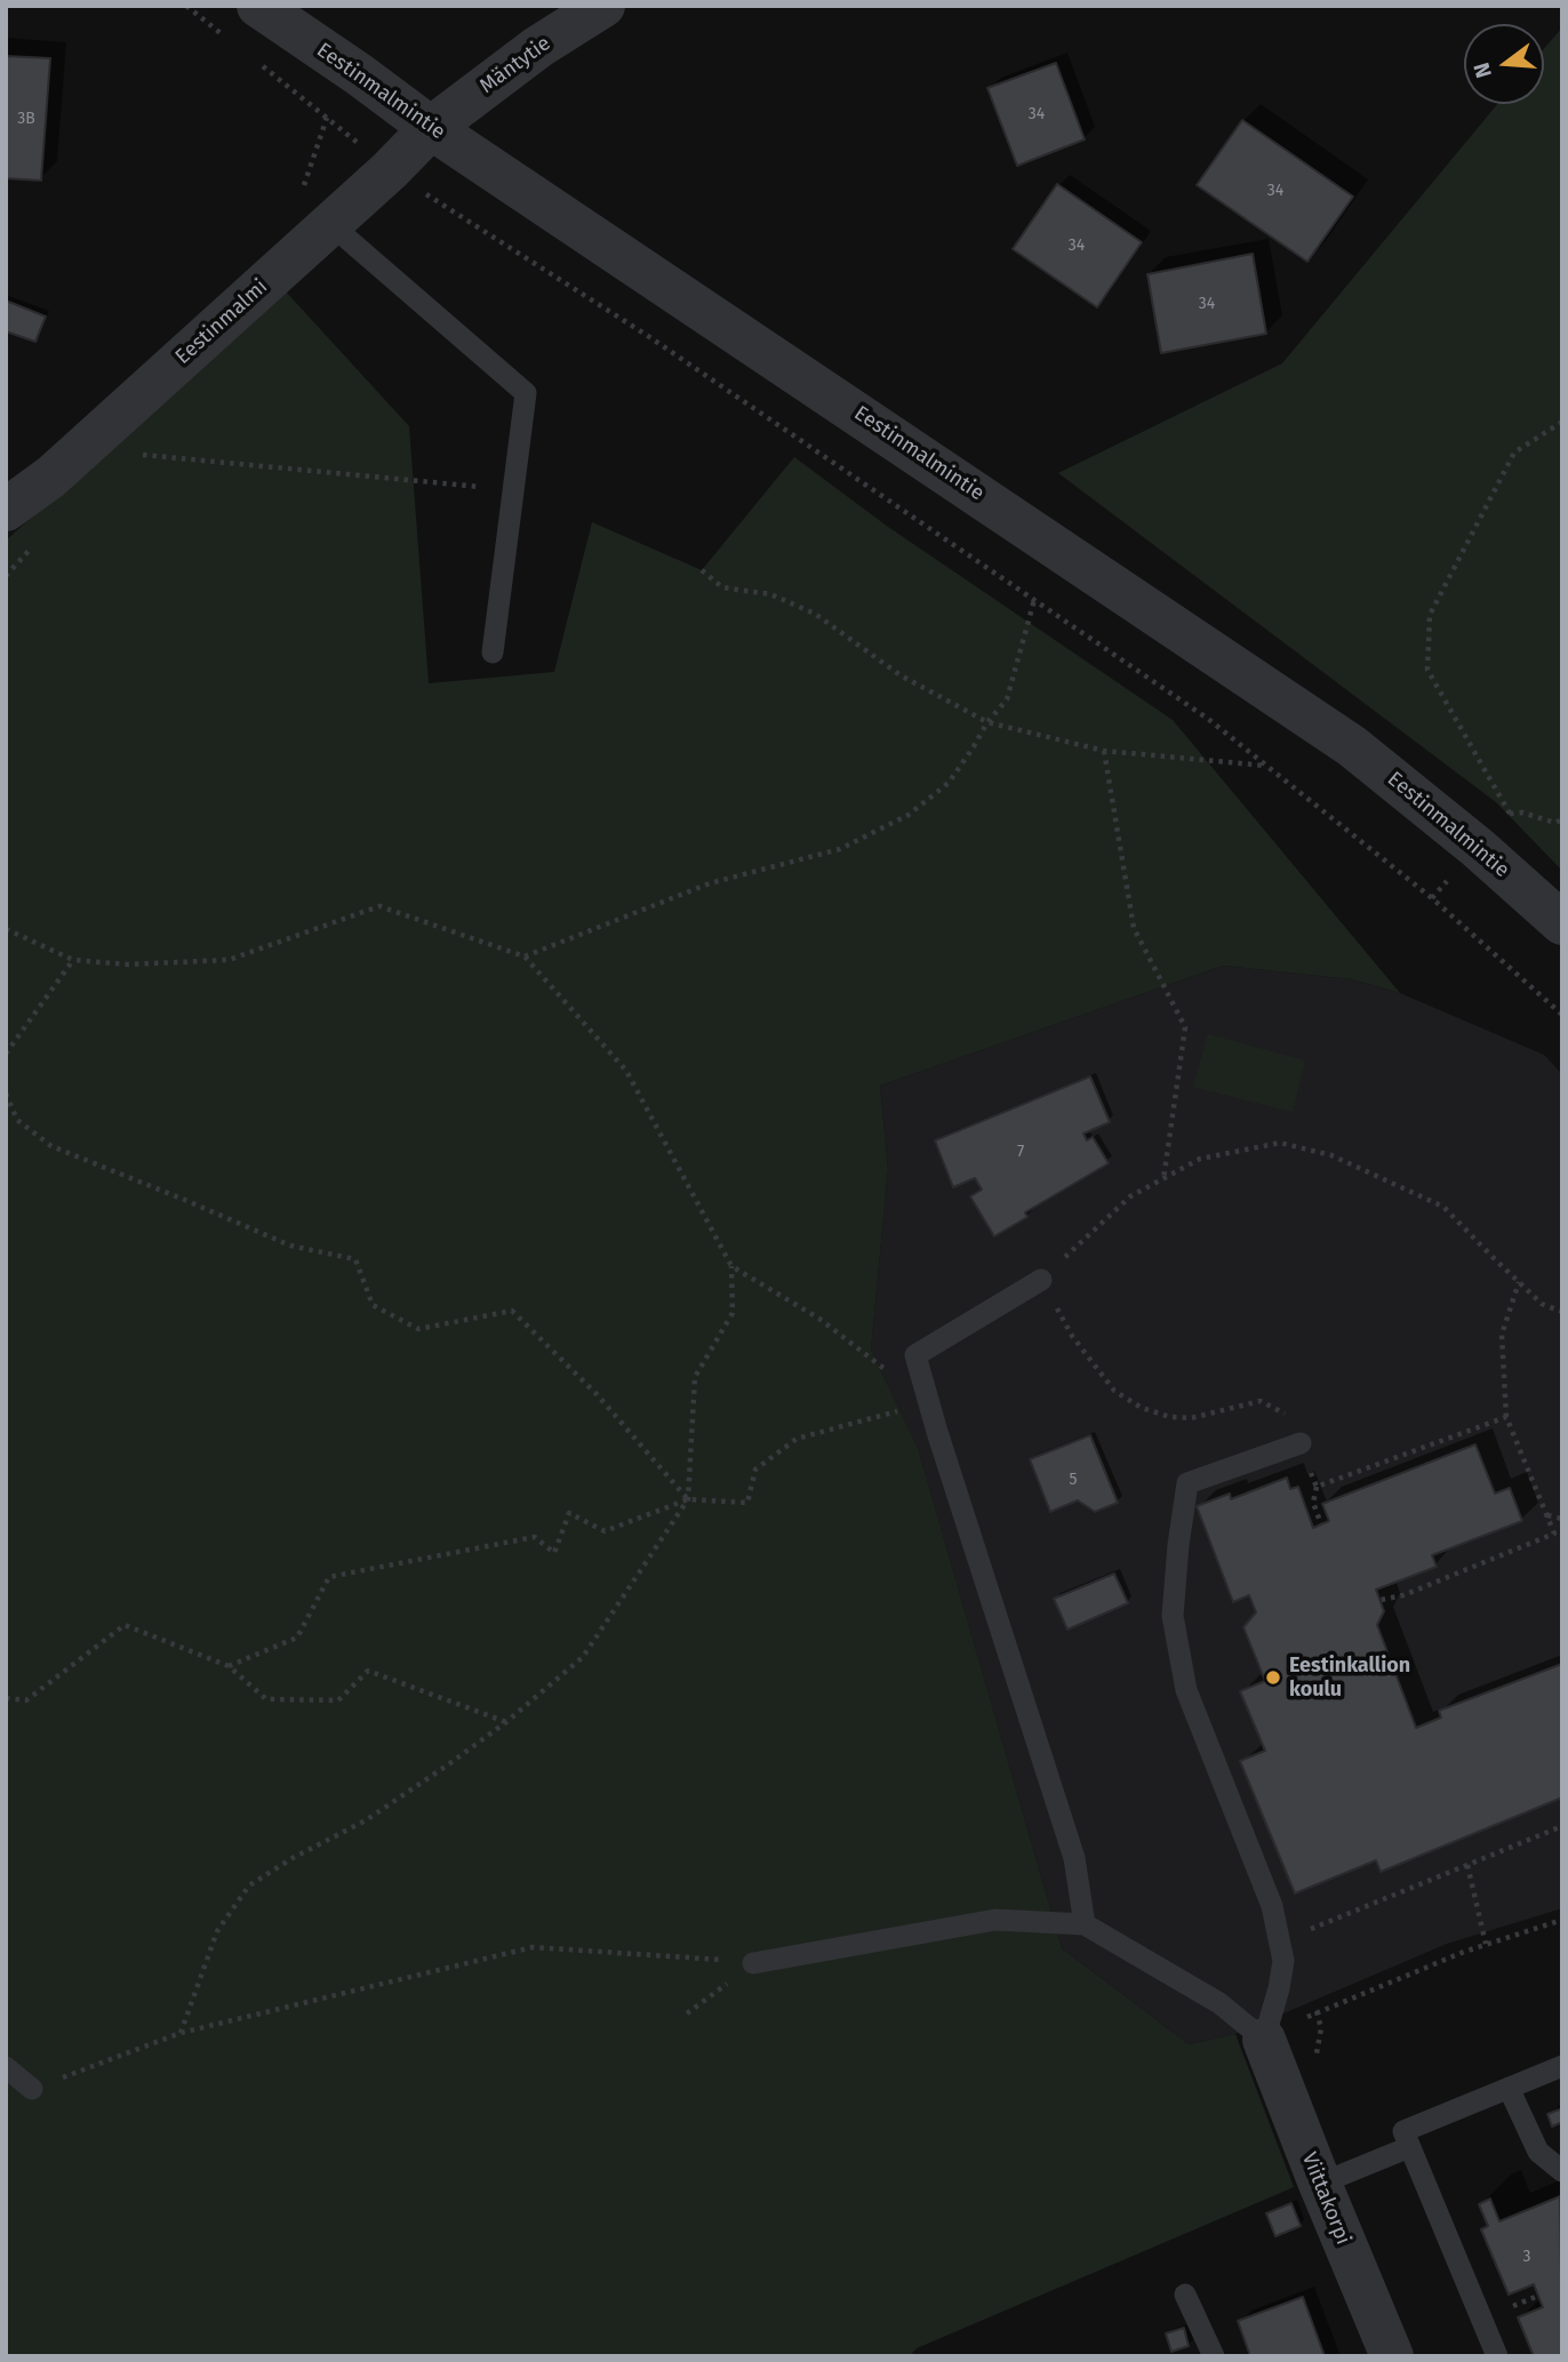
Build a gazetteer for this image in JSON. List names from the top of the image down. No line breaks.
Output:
{"streets":{"street":["Mäntytie","Eestinmalmintie","Eestinmalmi","Viittakorpi"]},"crossings":[["Mäntytie","Eestinmalmintie"],["Mäntytie","Eestinmalmi"],["Eestinmalmintie","Eestinmalmi"]],"places":["Eestinkallion koulu"],"house_numbers":["34","3B","34","34","34","7","5","3"],"north":"left"}
